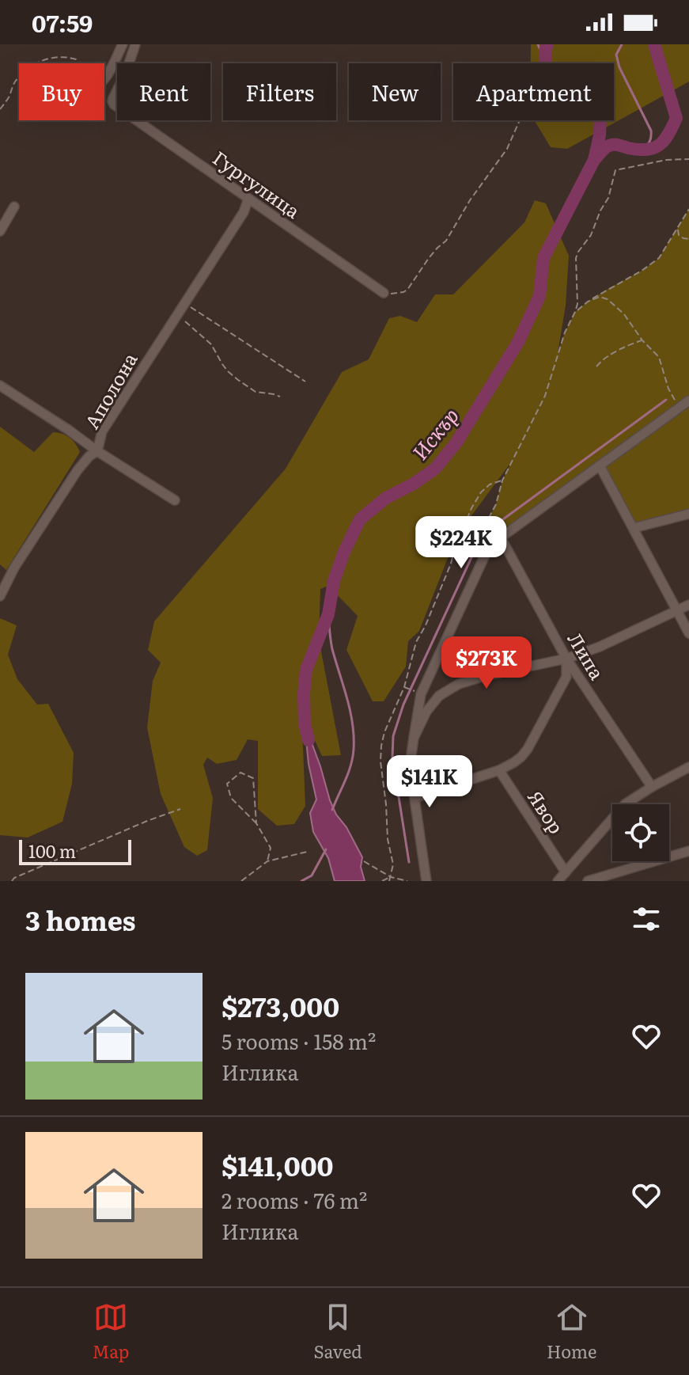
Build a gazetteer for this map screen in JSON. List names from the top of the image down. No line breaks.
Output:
{"streets":{"street":["Гургулица","Аполона","Липа","Явор"]},"crossings":[["Гургулица","Аполона"]],"water":["Искър"],"scale_bar":"100 m","page":{"status":"07:59","chip":["Buy","Rent","Filters","New","Apartment"],"price":["$224K","$273K","$141K"],"scale":"100 m","heading":"3 homes","list":[{"name":"$273,000","note":"5 rooms · 158 m² · Иглика"},{"name":"$141,000","note":"2 rooms · 76 m² · Иглика"}],"tabs":["Map","Saved","Home"]}}
